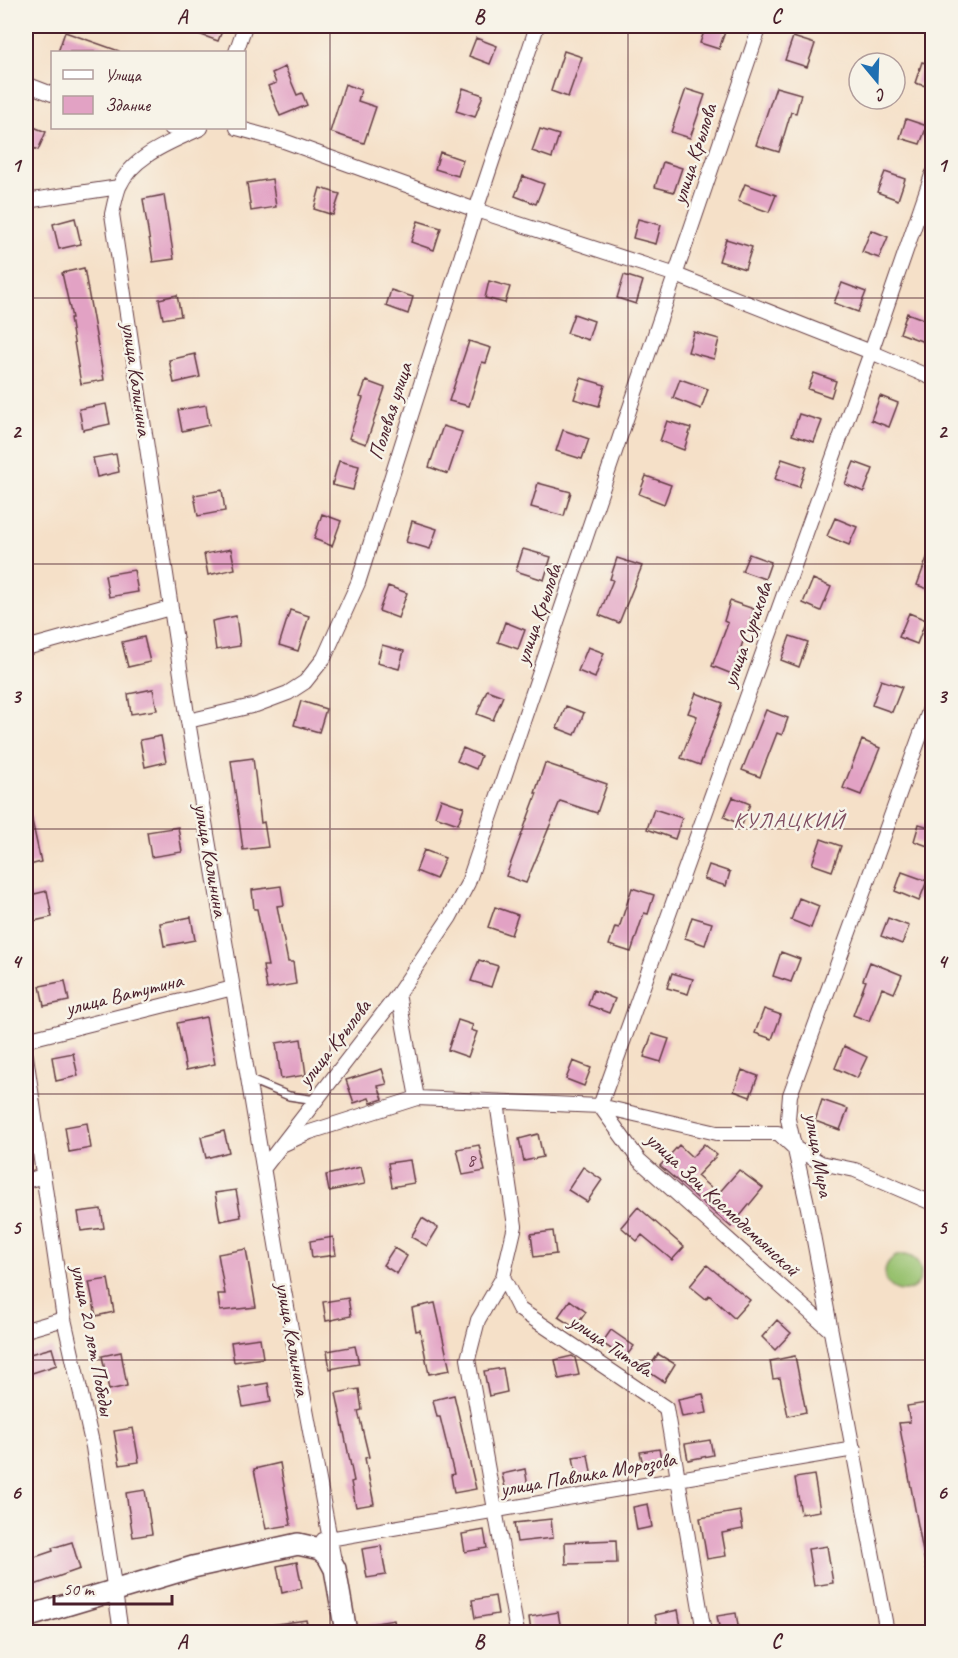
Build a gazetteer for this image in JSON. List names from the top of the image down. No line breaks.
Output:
{"streets":{"main road":["улица Калинина"],"street":["улица Крылова","Полевая улица","улица Сурикова","улица Ватутина","улица Мира","улица Зои Космодемьянской","улица 20 лет Победы","улица Титова","улица Павлика Морозова"]},"crossings":[["улица Крылова","улица Калинина"],["улица Калинина","Полевая улица"],["улица Калинина","улица Ватутина"],["улица Калинина","улица Павлика Морозова"],["улица Сурикова","улица Зои Космодемьянской"],["улица Мира","улица Зои Космодемьянской"],["улица Мира","улица Павлика Морозова"],["улица Титова","улица Павлика Морозова"]],"districts":["КУЛАЦКИЙ"],"house_numbers":["8"],"legend":["Улица","Здание"],"scale_bar":"50 m","north":"bottom","grid":{"columns":["A","B","C"],"rows":["1","2","3","4","5","6"]}}
